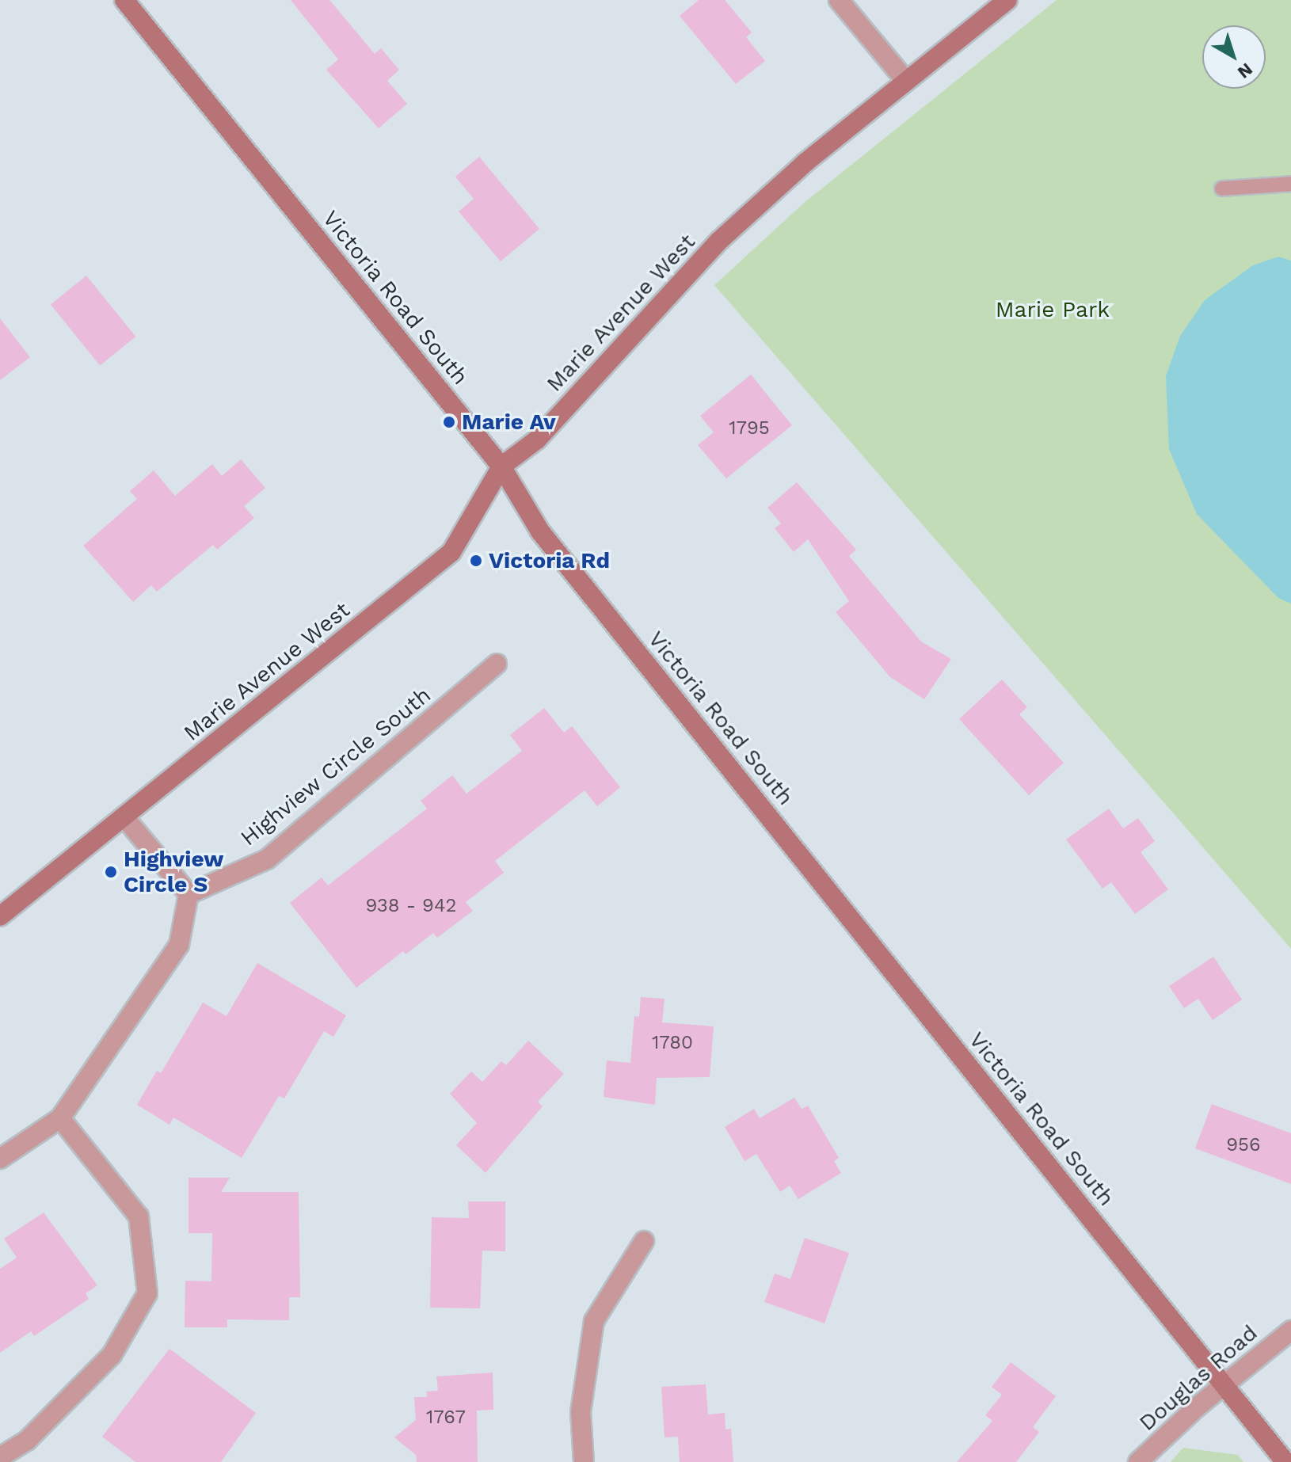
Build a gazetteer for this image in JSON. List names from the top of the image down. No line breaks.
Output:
{"streets":{"street":["Victoria Road South","Marie Avenue West","Highview Circle South","Douglas Road"]},"crossings":[["Victoria Road South","Marie Avenue West"],["Victoria Road South","Douglas Road"]],"parks":["Marie Park"],"places":["Marie Av","Victoria Rd","Highview Circle S"],"house_numbers":["1795","938 - 942","1780","956","1767"],"north":"bottom right"}
